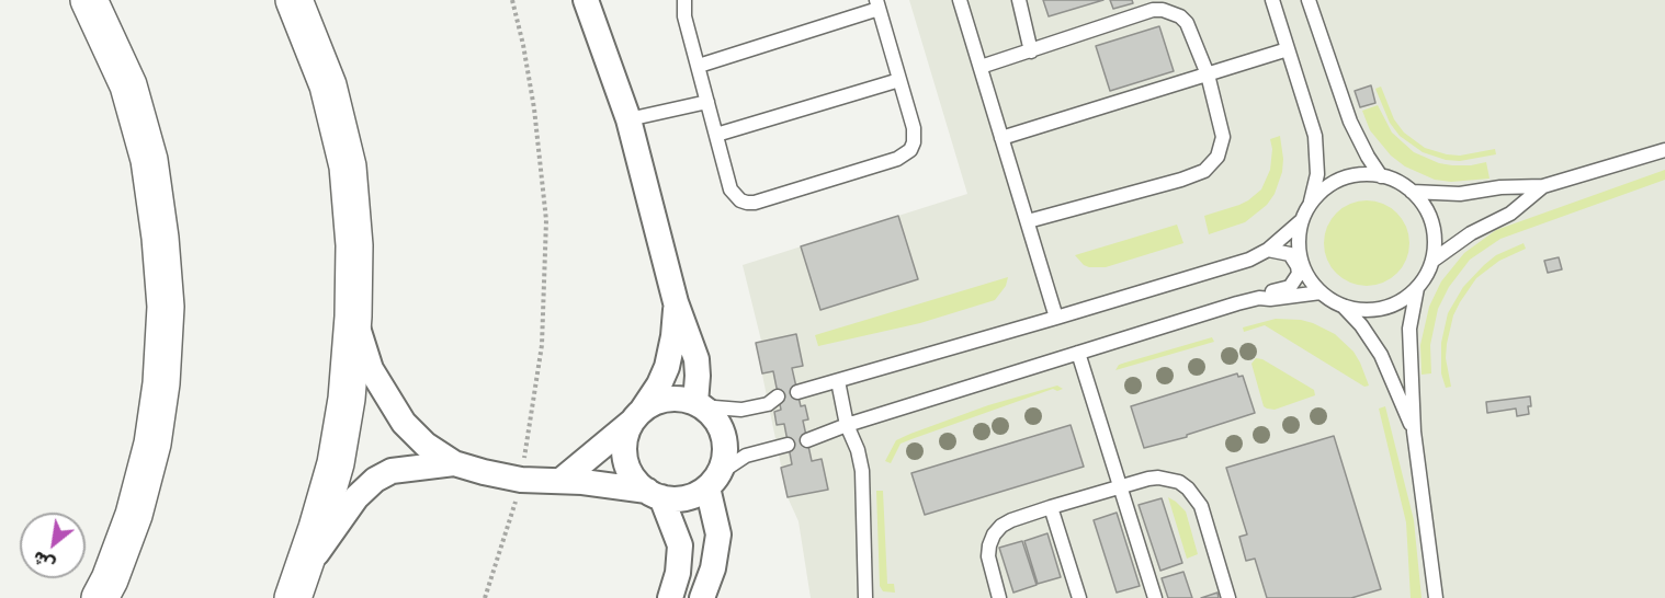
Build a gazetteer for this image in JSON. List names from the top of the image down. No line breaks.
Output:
{"north":"bottom left"}
